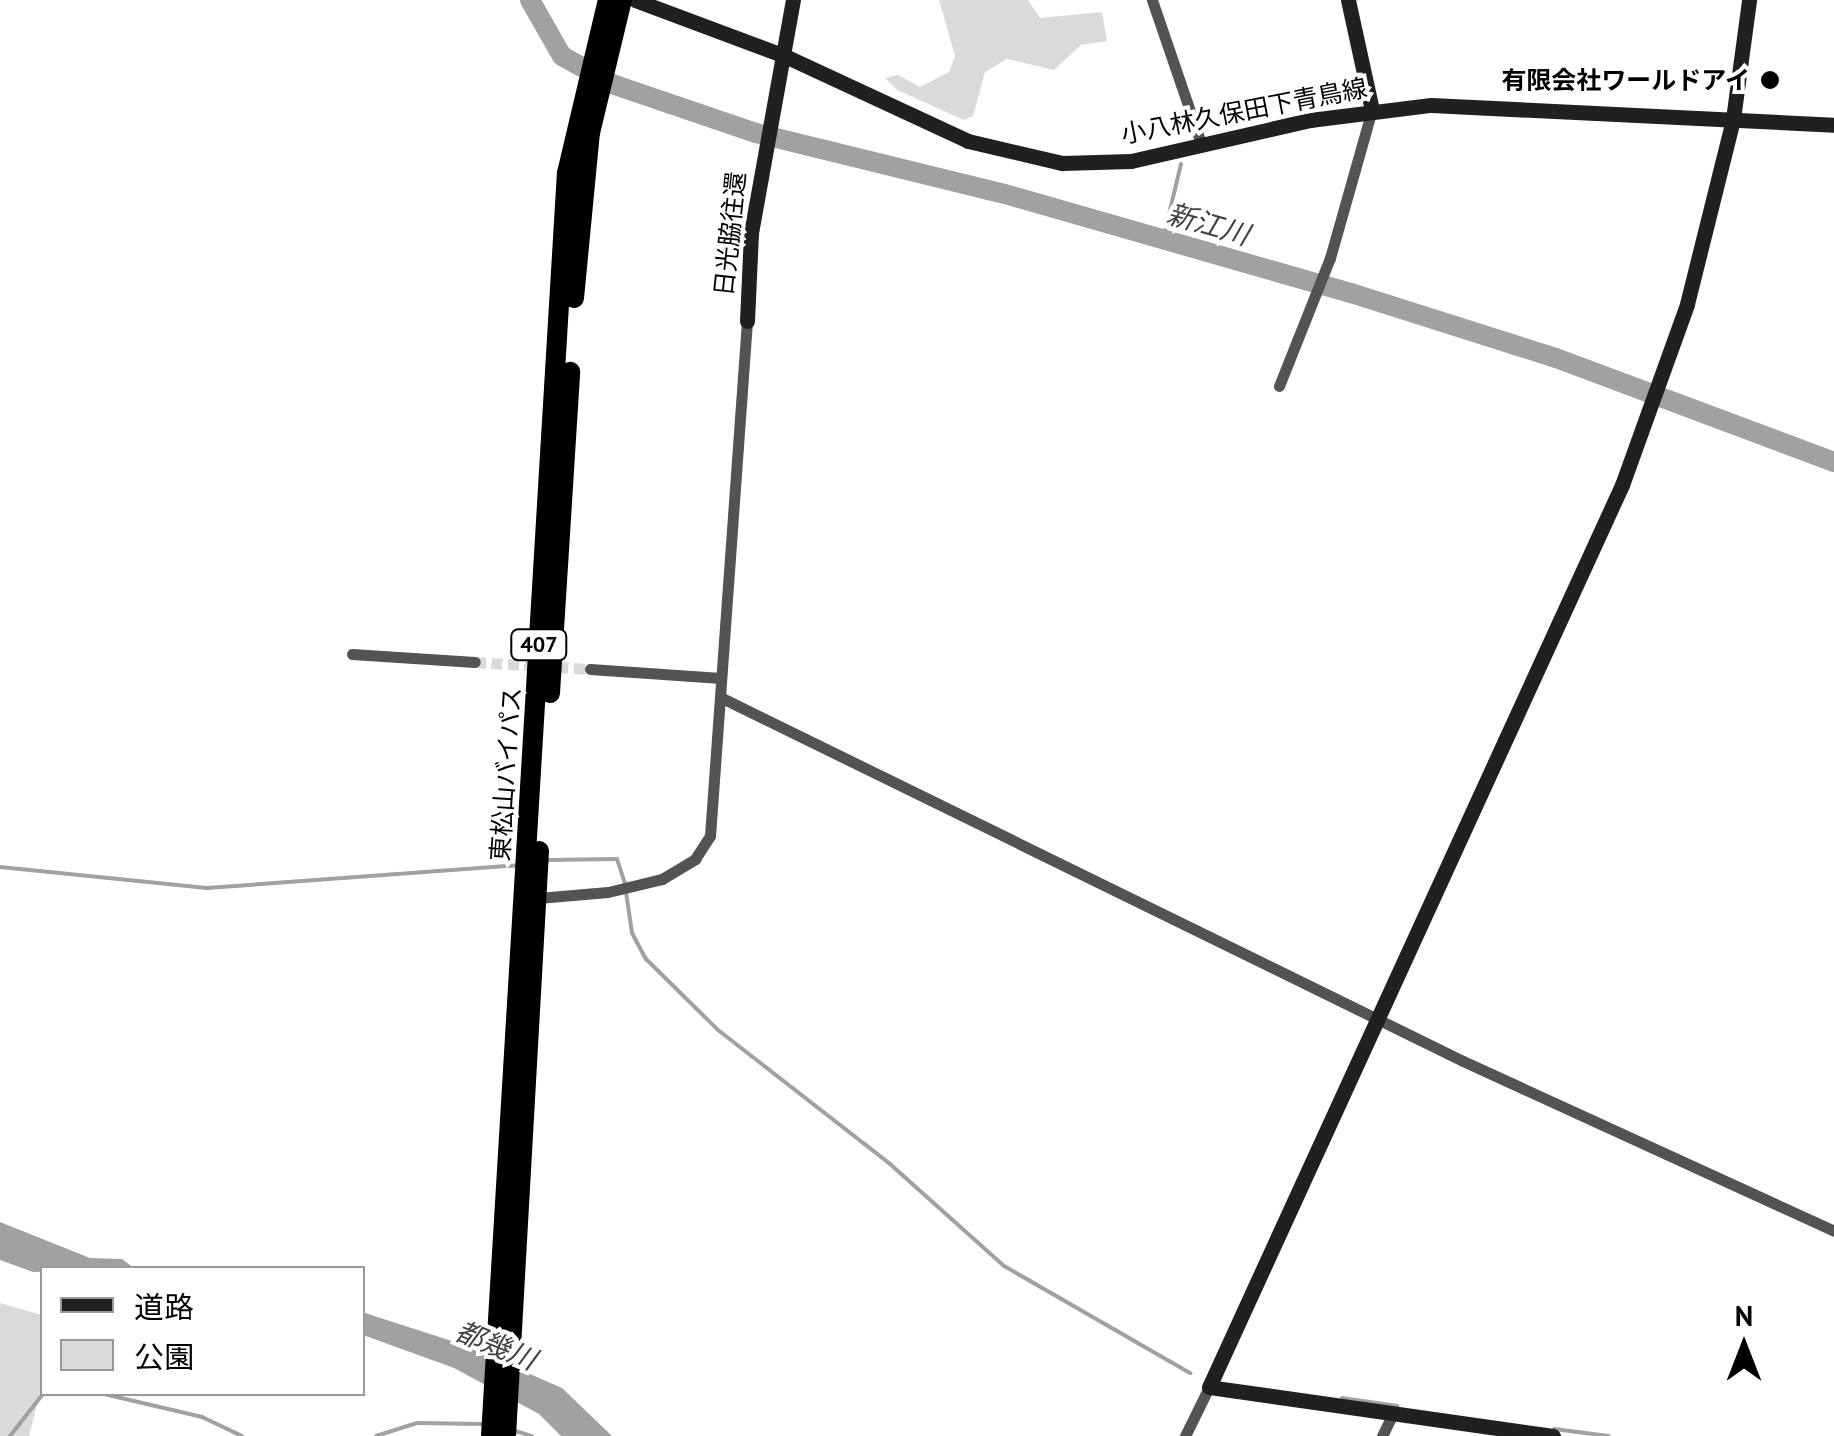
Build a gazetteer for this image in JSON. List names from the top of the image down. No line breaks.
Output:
{"streets":{"highway":["407","東松山バイパス"],"street":["小八林久保田下青鳥線","日光脇往還"]},"crossings":[["小八林久保田下青鳥線","日光脇往還"]],"water":["新江川","都幾川"],"places":["有限会社ワールドアイ"],"legend":["道路","公園"],"north":"top"}
